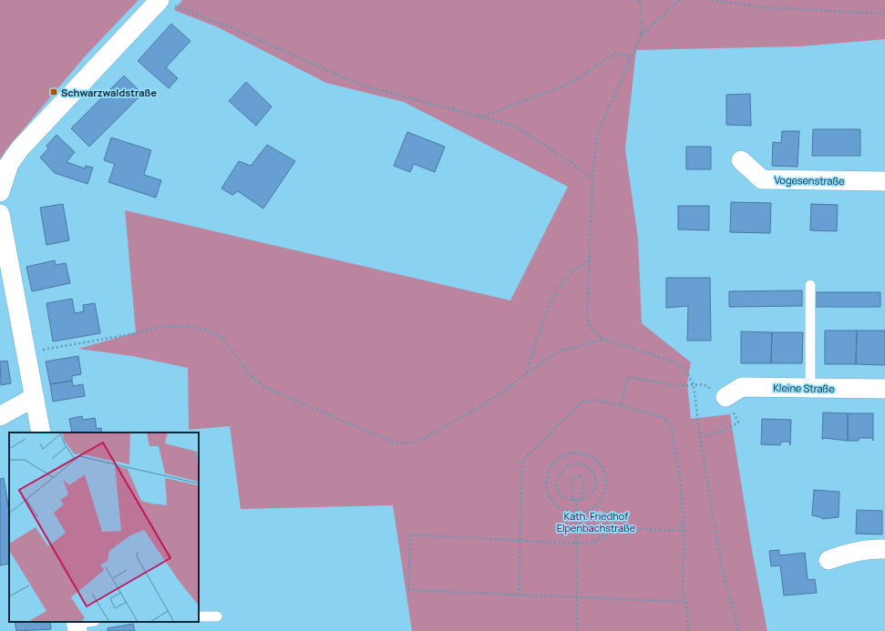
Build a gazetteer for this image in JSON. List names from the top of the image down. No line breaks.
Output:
{"streets":{"street":["Vogesenstraße","Kleine Straße"]},"parks":["Kath. Friedhof Elpenbachstraße"],"places":{"transit":["Schwarzwaldstraße"]}}
